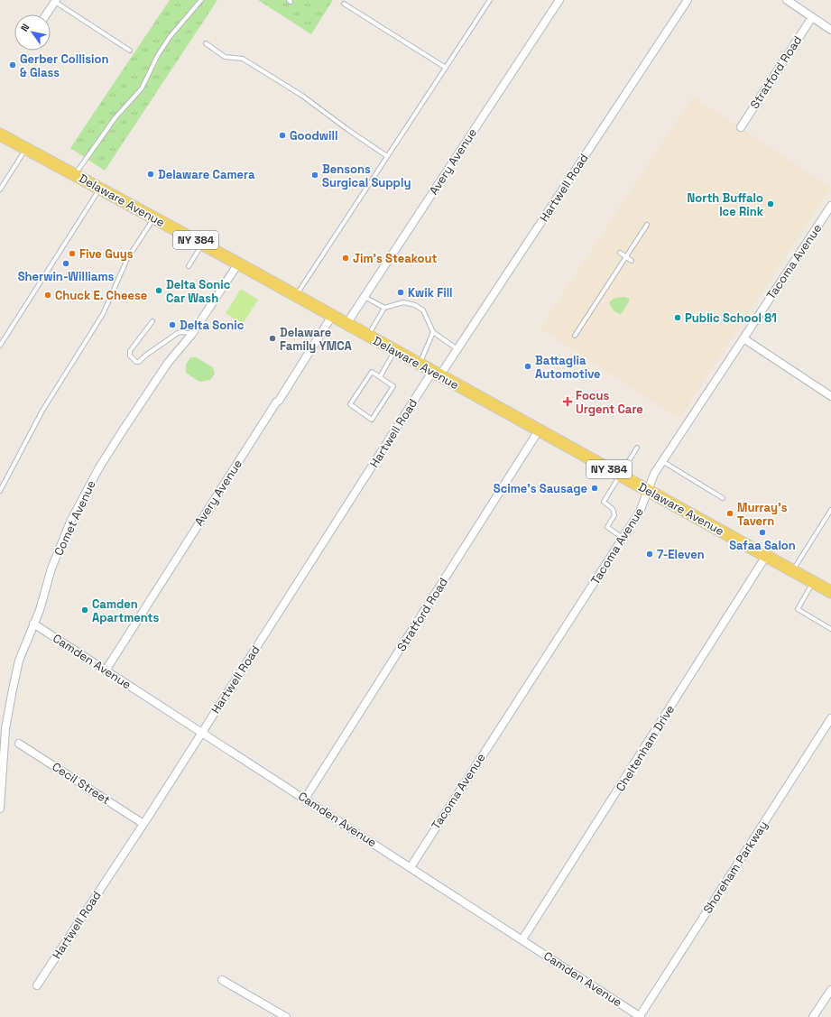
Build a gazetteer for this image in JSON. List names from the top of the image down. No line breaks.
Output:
{"streets":{"main road":["Delaware Avenue","NY 384"],"street":["Stratford Road","Avery Avenue","Hartwell Road","Tacoma Avenue","Comet Avenue","Camden Avenue","Cheltenham Drive","Cecil Street","Shoreham Parkway"]},"crossings":[["Stratford Road","Delaware Avenue"],["Stratford Road","Camden Avenue"],["Avery Avenue","Delaware Avenue"],["Avery Avenue","Camden Avenue"],["Hartwell Road","Delaware Avenue"],["Hartwell Road","Camden Avenue"],["Hartwell Road","Cecil Street"],["Delaware Avenue","Tacoma Avenue"],["Delaware Avenue","Comet Avenue"],["Delaware Avenue","Cheltenham Drive"],["Tacoma Avenue","Camden Avenue"],["Comet Avenue","Camden Avenue"],["Camden Avenue","Cheltenham Drive"],["Camden Avenue","Shoreham Parkway"]],"places":{"other":["Gerber Collision & Glass","Goodwill","Delaware Camera","Bensons Surgical Supply","North Buffalo Ice Rink","Five Guys","Jim's Steakout","Sherwin-Williams","Delta Sonic Car Wash","Kwik Fill","Chuck E. Cheese","Public School 81","Delta Sonic","Delaware Family YMCA","Battaglia Automotive","Scime's Sausage","Murray's Tavern","Safaa Salon","7-Eleven","Camden Apartments"],"health":["Focus Urgent Care"]},"north":"top left"}
